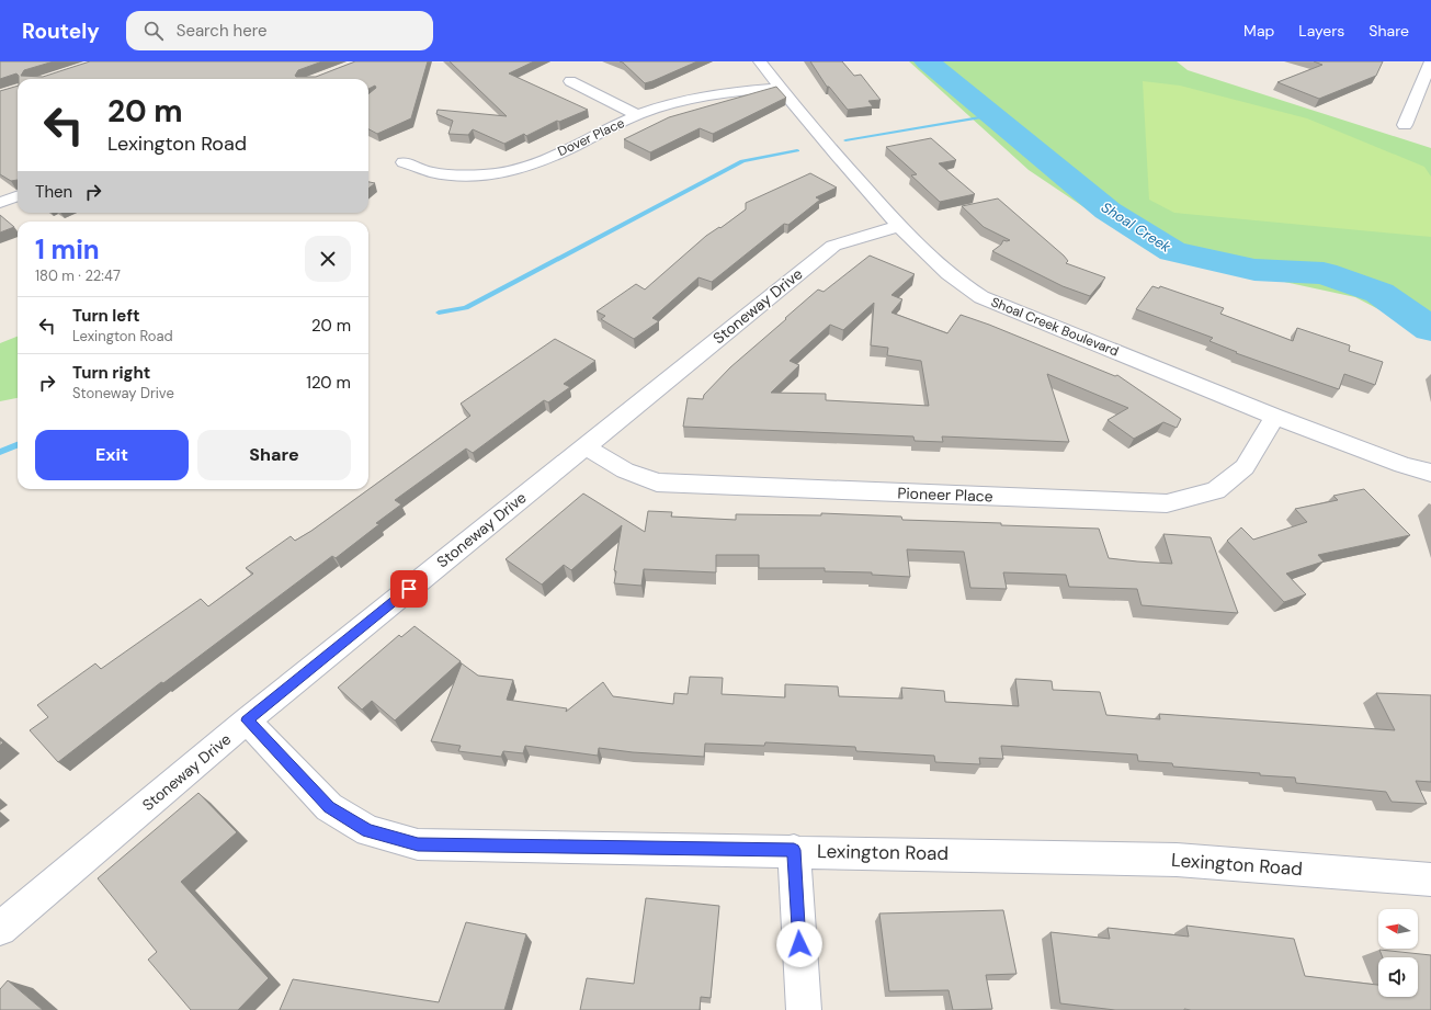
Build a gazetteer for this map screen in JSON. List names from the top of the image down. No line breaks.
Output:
{"streets":{"street":["Dover Place","Stoneway Drive","Shoal Creek Boulevard","Pioneer Place","Lexington Road"]},"crossings":[["Dover Place","Shoal Creek Boulevard"],["Stoneway Drive","Shoal Creek Boulevard"],["Stoneway Drive","Pioneer Place"],["Stoneway Drive","Lexington Road"],["Shoal Creek Boulevard","Pioneer Place"]],"water":["Shoal Creek"],"north":"left","page":{"header":"Routely","search":"Search here","nav":["Map","Layers","Share"],"turn":["20 m","Lexington Road"],"then":"Then","heading":["1 min","180 m · 22:47"],"list":[{"name":"Turn left","note":"Lexington Road","value":"20 m"},{"name":"Turn right","note":"Stoneway Drive","value":"120 m"}],"buttons":["Exit","Share"]}}
